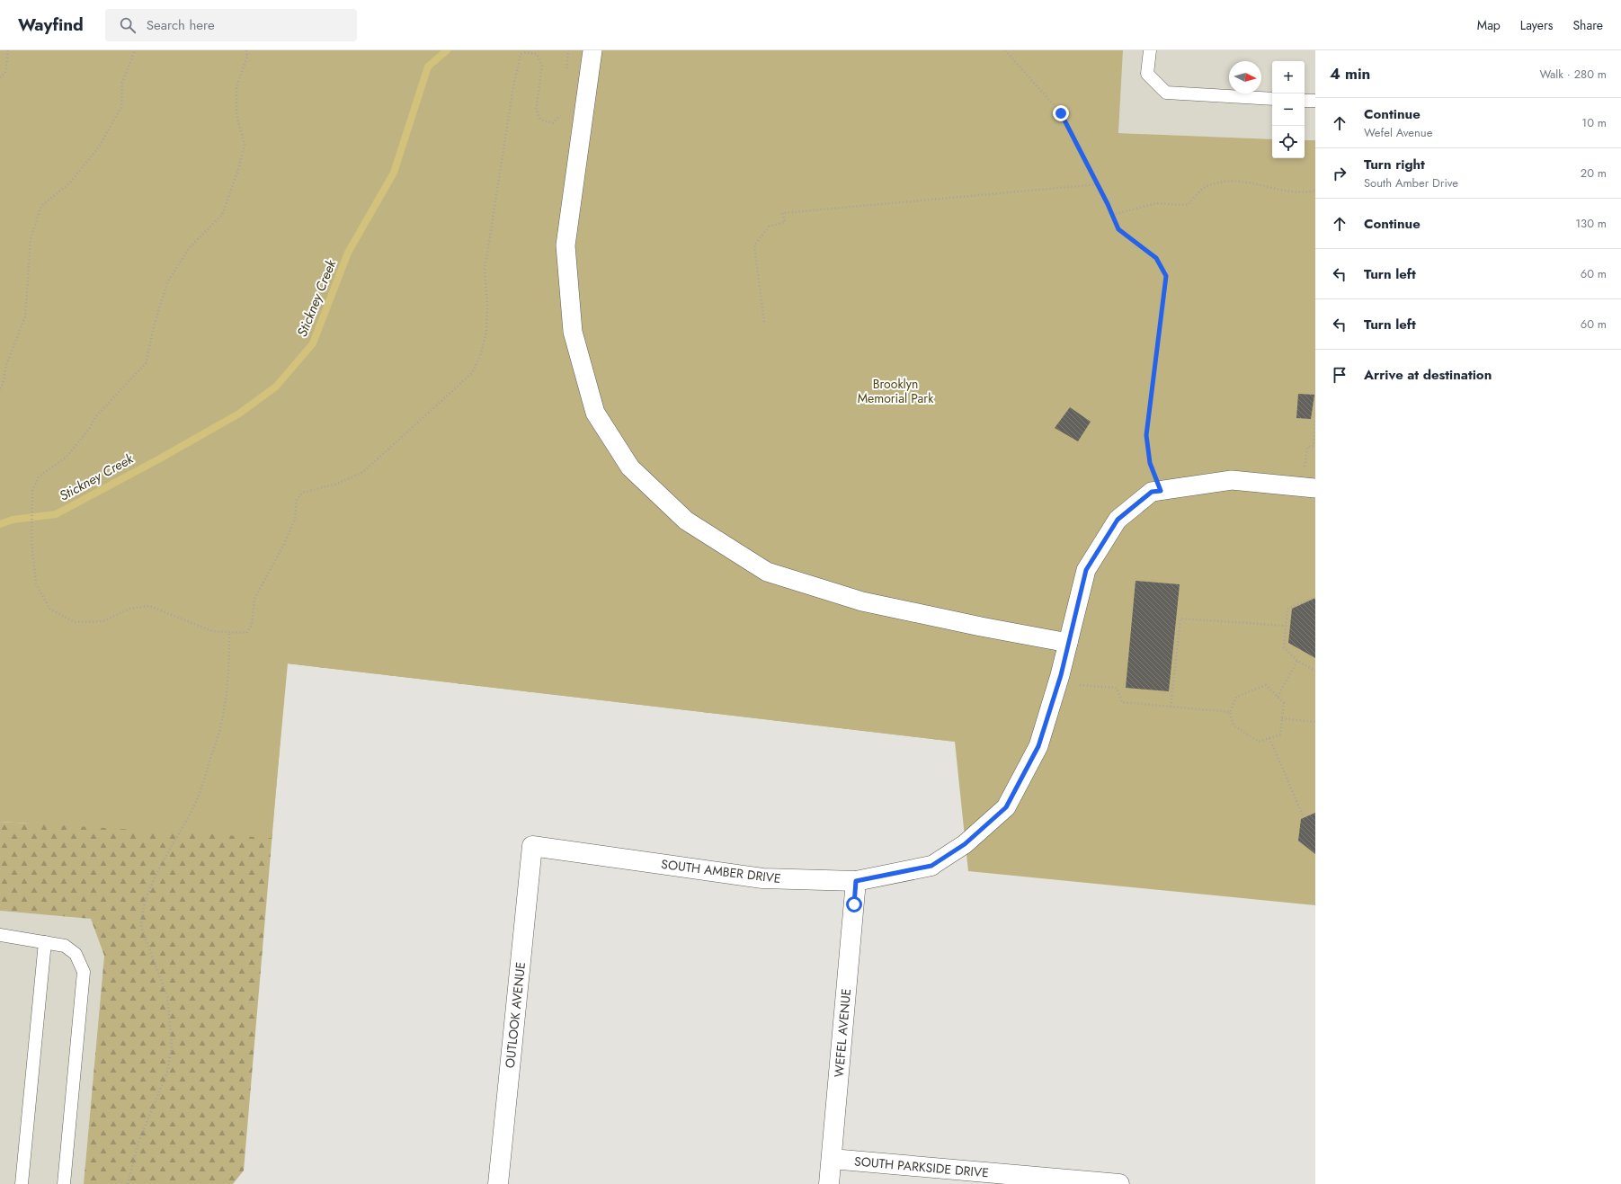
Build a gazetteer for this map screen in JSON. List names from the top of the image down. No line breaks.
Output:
{"streets":{"street":["SOUTH AMBER DRIVE","OUTLOOK AVENUE","WEFEL AVENUE","SOUTH PARKSIDE DRIVE"]},"crossings":[["SOUTH AMBER DRIVE","OUTLOOK AVENUE"],["SOUTH AMBER DRIVE","WEFEL AVENUE"],["WEFEL AVENUE","SOUTH PARKSIDE DRIVE"]],"water":["Stickney Creek"],"parks":["Brooklyn Memorial Park"],"north":"right","page":{"header":"Wayfind","search":"Search here","nav":["Map","Layers","Share"],"heading":["4 min","Walk · 280 m"],"map_buttons":["+","−"],"list":[["Continue","Wefel Avenue","10 m"],["Turn right","South Amber Drive","20 m"],["Continue","130 m"],["Turn left","60 m"],["Turn left","60 m"],"Arrive at destination"]}}
